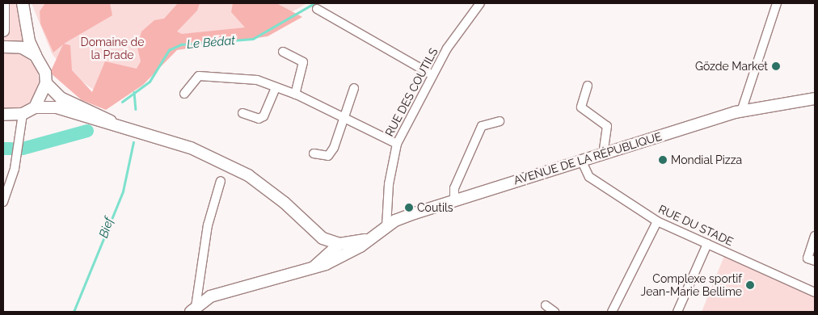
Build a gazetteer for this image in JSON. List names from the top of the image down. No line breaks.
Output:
{"streets":{"street":["RUE DES COUTILS","AVENUE DE LA RÉPUBLIQUE","RUE DU STADE"]},"crossings":[["RUE DES COUTILS","AVENUE DE LA RÉPUBLIQUE"],["AVENUE DE LA RÉPUBLIQUE","RUE DU STADE"]],"water":["Le Bédat","Bief"],"parks":["Domaine de la Prade"],"places":["Gözde Market","Mondial Pizza","Coutils","Complexe sportif Jean-Marie Bellime"]}
